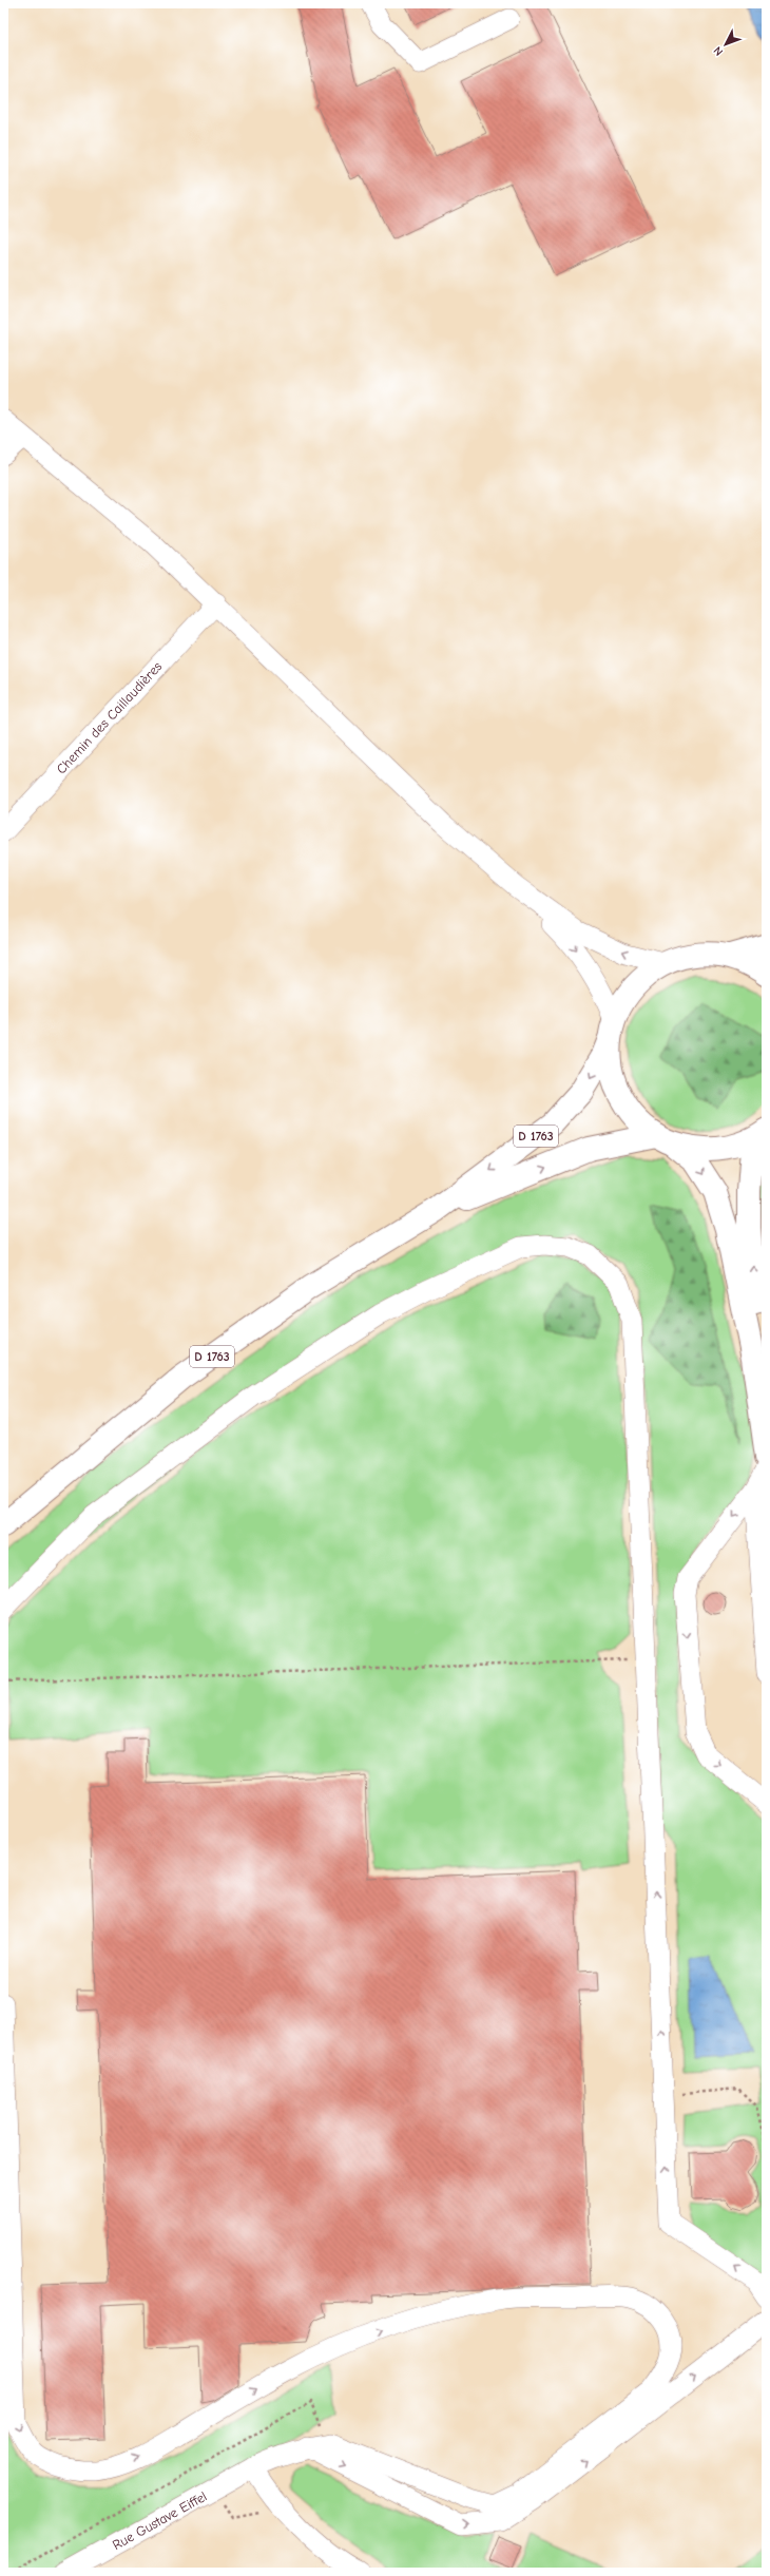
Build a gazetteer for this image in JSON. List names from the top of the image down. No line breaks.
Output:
{"streets":{"main road":["D 1763"],"street":["Chemin des Caillaudières","Rue Gustave Eiffel"]},"north":"bottom left"}
